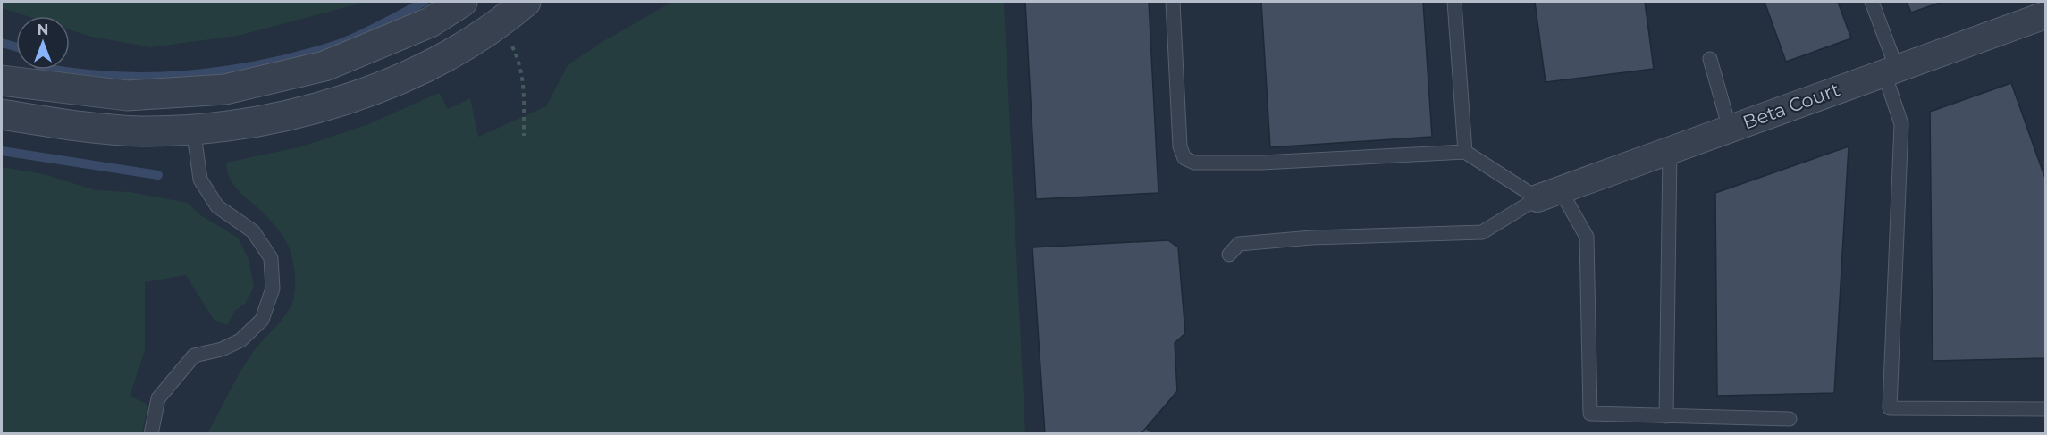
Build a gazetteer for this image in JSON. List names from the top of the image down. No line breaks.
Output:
{"streets":{"street":["Beta Court"]},"north":"top"}
